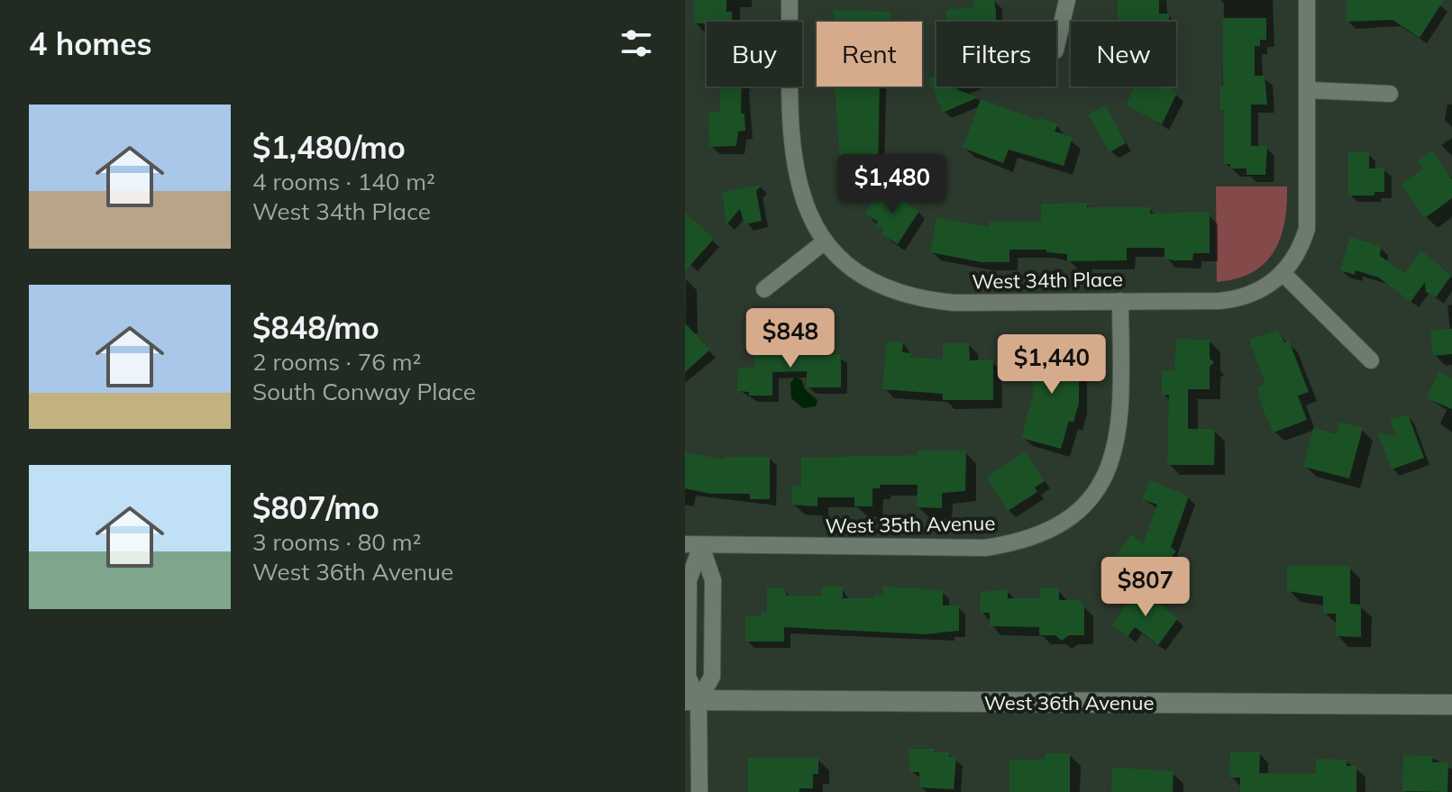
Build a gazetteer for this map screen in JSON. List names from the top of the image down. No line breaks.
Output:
{"streets":{"street":["West 34th Place","West 35th Avenue","West 36th Avenue"]},"crossings":[["West 34th Place","West 35th Avenue"]],"page":{"heading":"4 homes","chip":["Buy","Rent","Filters","New"],"list":[{"name":"$1,480/mo","note":"4 rooms · 140 m² · West 34th Place"},{"name":"$848/mo","note":"2 rooms · 76 m² · South Conway Place"},{"name":"$807/mo","note":"3 rooms · 80 m² · West 36th Avenue"}],"price":["$1,480","$848","$1,440","$807"]}}
